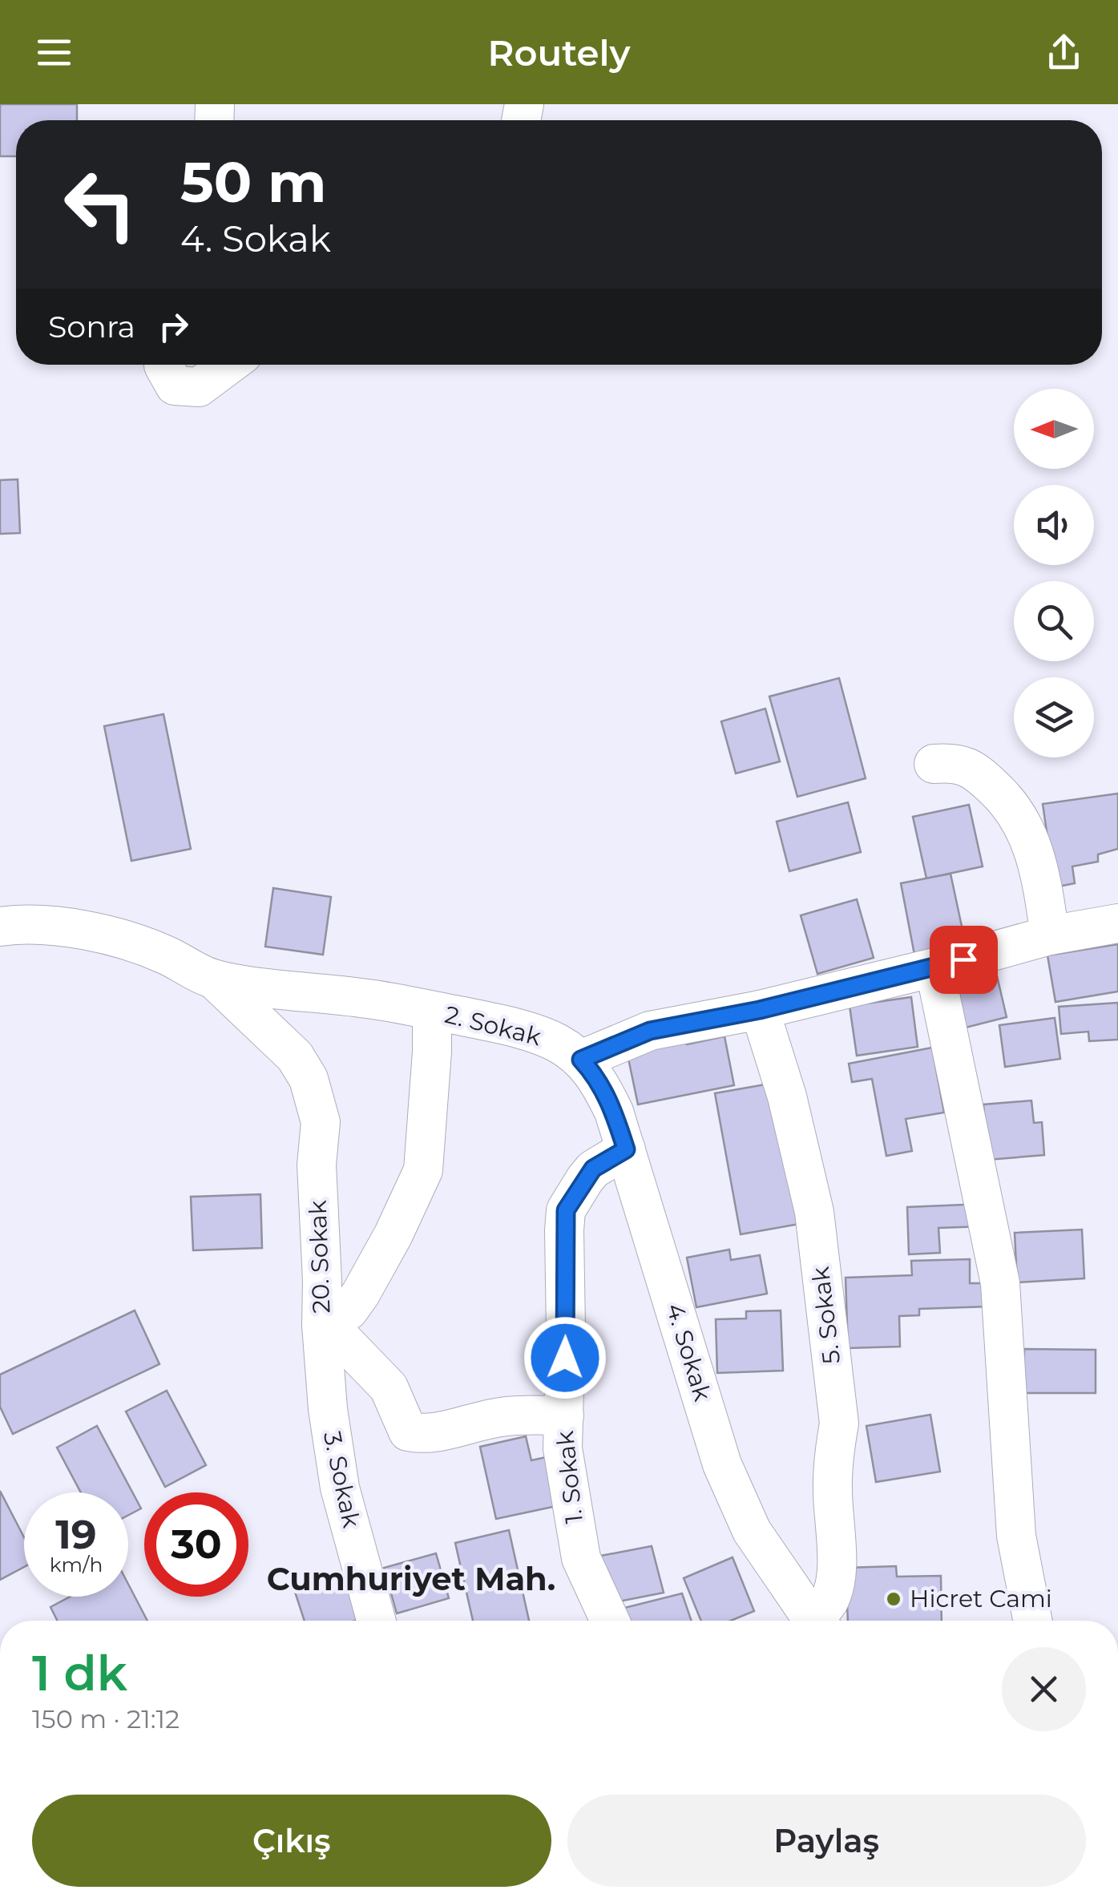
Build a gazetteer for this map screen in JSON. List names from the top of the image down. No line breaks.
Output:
{"streets":{"street":["2. Sokak","20. Sokak","5. Sokak","4. Sokak","1. Sokak","3. Sokak"]},"crossings":[["2. Sokak","20. Sokak"],["2. Sokak","4. Sokak"],["20. Sokak","1. Sokak"],["20. Sokak","3. Sokak"],["4. Sokak","1. Sokak"]],"districts":["Cumhuriyet Mah."],"places":["Hicret Cami"],"north":"left","page":{"header":"Routely","turn":["50 m","4. Sokak"],"then":"Sonra","speed":"19 km/h","limit":"30","heading":["1 dk","150 m · 21:12"],"buttons":["Çıkış","Paylaş"]}}
